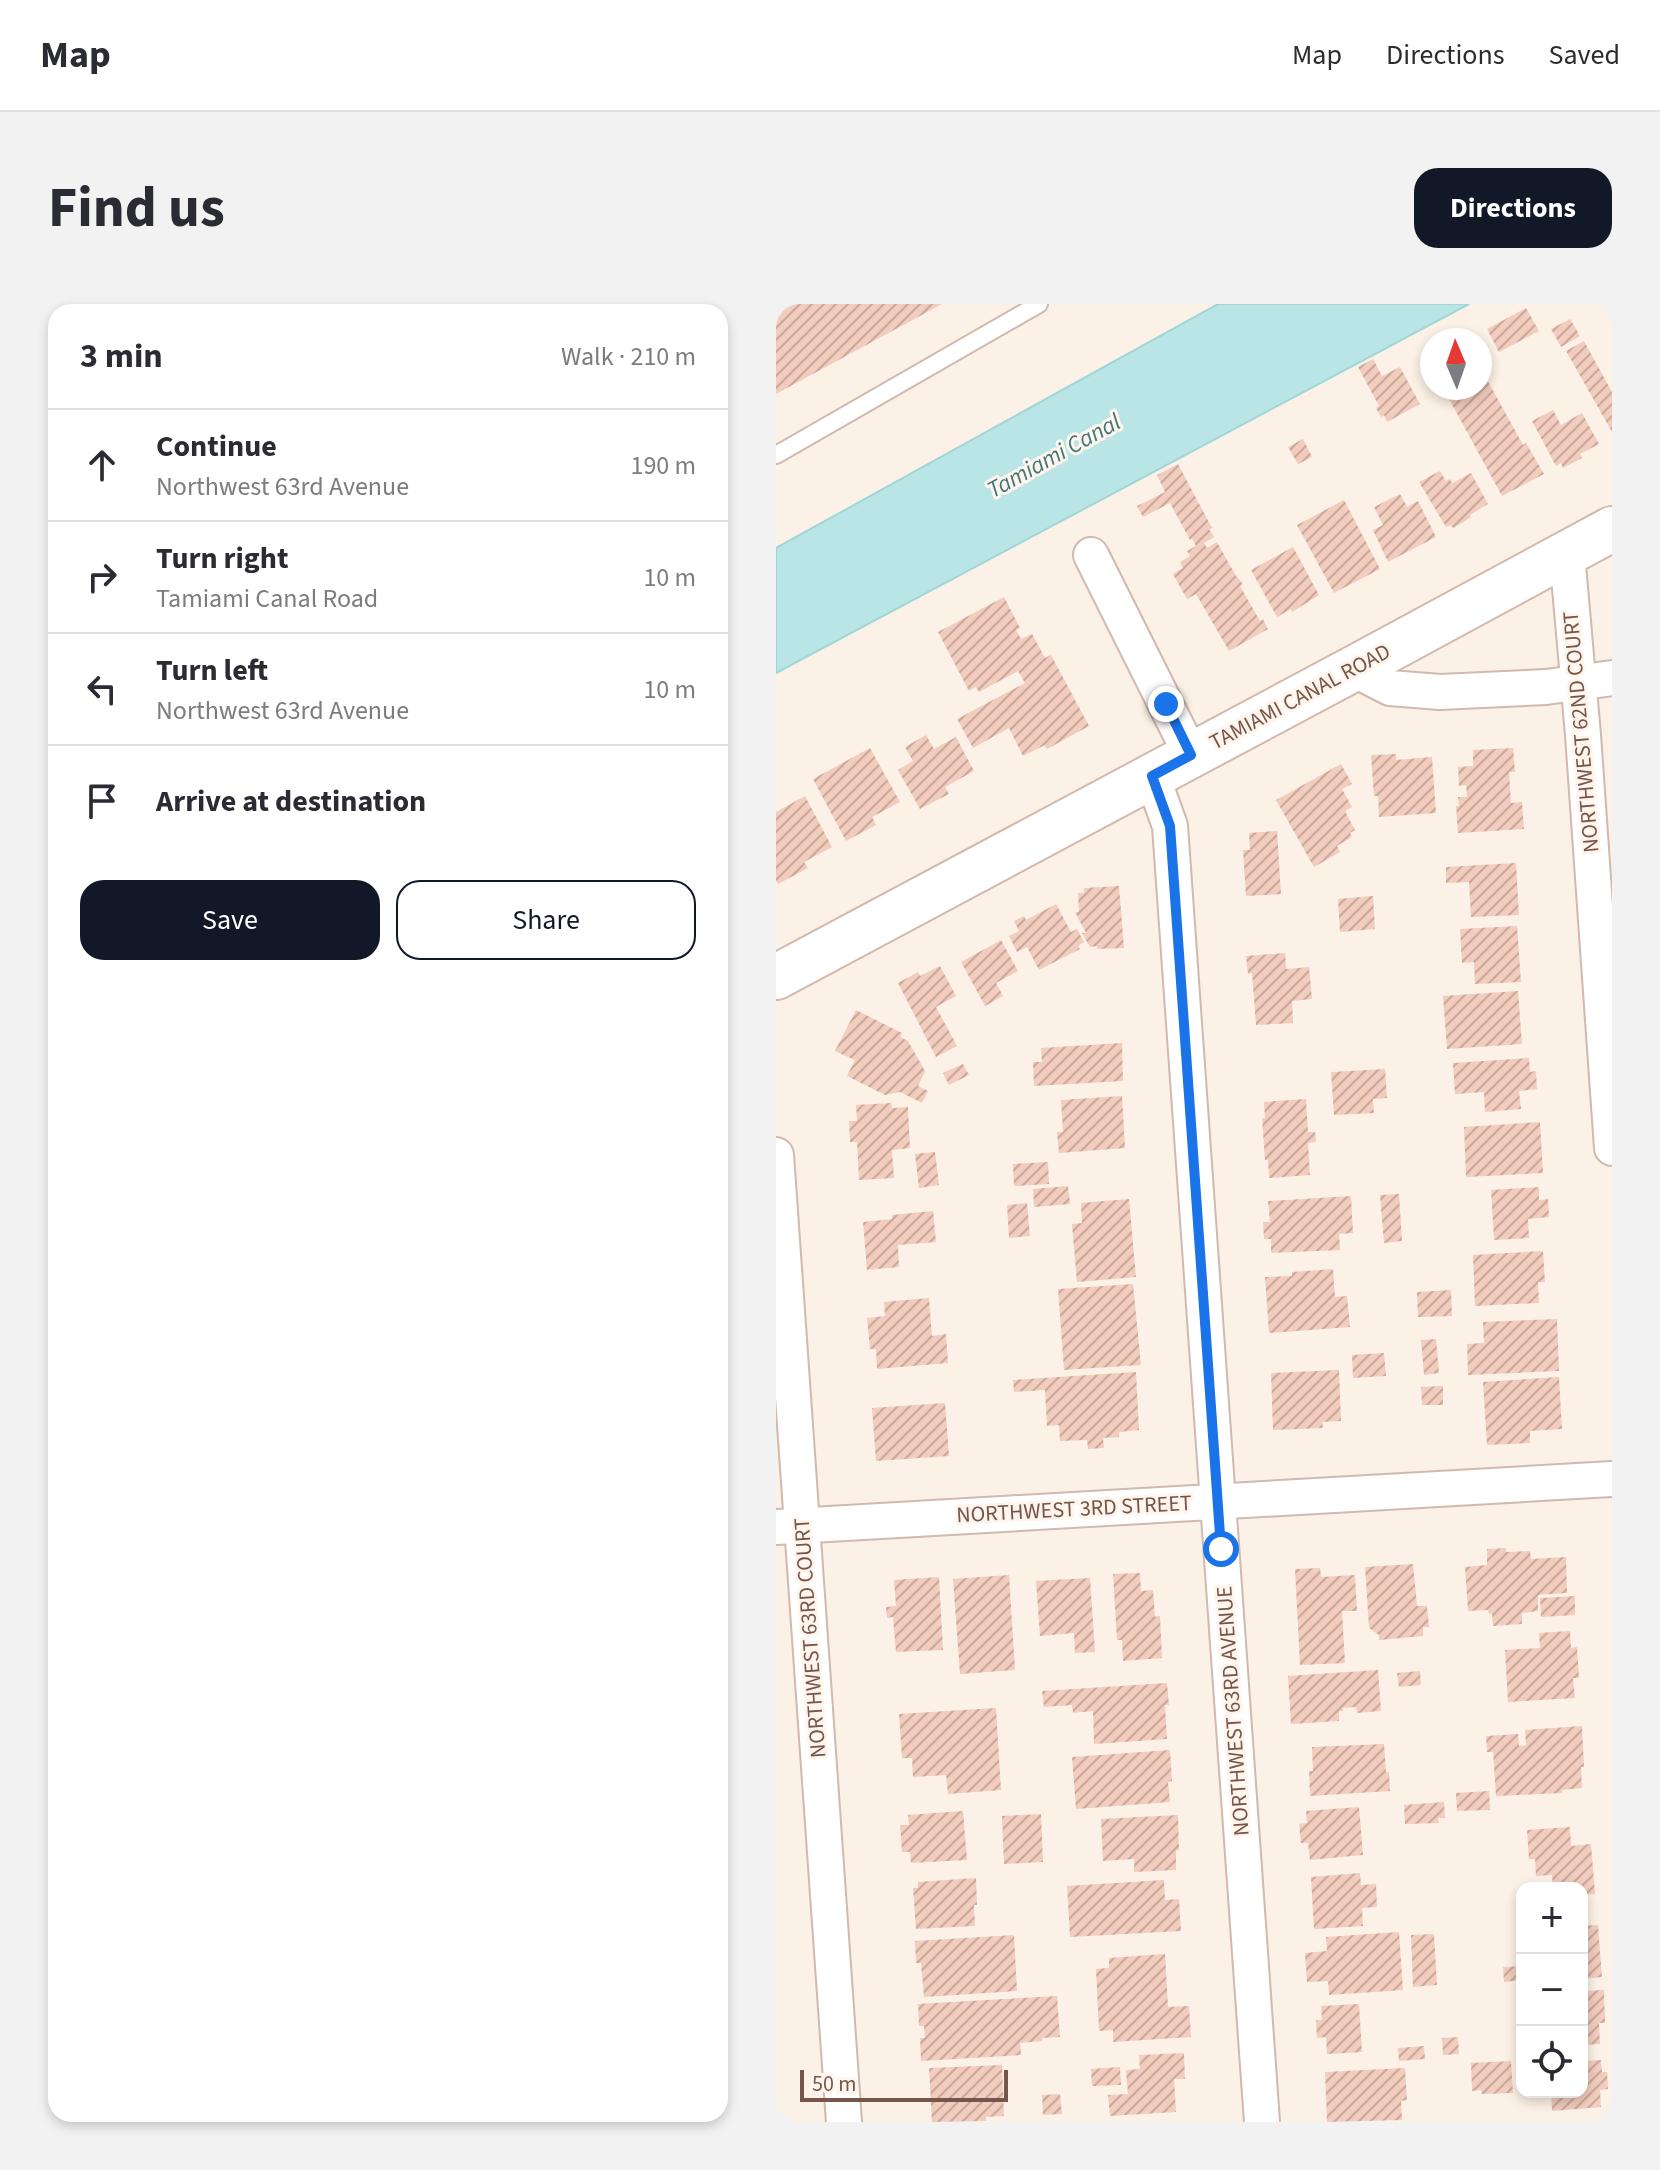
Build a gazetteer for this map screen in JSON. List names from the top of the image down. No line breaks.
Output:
{"streets":{"street":["TAMIAMI CANAL ROAD","NORTHWEST 62ND COURT","NORTHWEST 3RD STREET","NORTHWEST 63RD COURT","NORTHWEST 63RD AVENUE"]},"crossings":[["TAMIAMI CANAL ROAD","NORTHWEST 62ND COURT"],["TAMIAMI CANAL ROAD","NORTHWEST 63RD AVENUE"],["NORTHWEST 3RD STREET","NORTHWEST 63RD COURT"],["NORTHWEST 3RD STREET","NORTHWEST 63RD AVENUE"]],"water":["Tamiami Canal"],"scale_bar":"50 m","north":"top","page":{"header":"Map","nav":["Map","Directions","Saved"],"buttons":["Directions",["Save","Share"]],"title":"Find us","heading":["3 min","Walk · 210 m"],"list":[["Continue","Northwest 63rd Avenue","190 m"],["Turn right","Tamiami Canal Road","10 m"],["Turn left","Northwest 63rd Avenue","10 m"],"Arrive at destination"],"map_buttons":["+","−"],"scale":"50 m"}}
